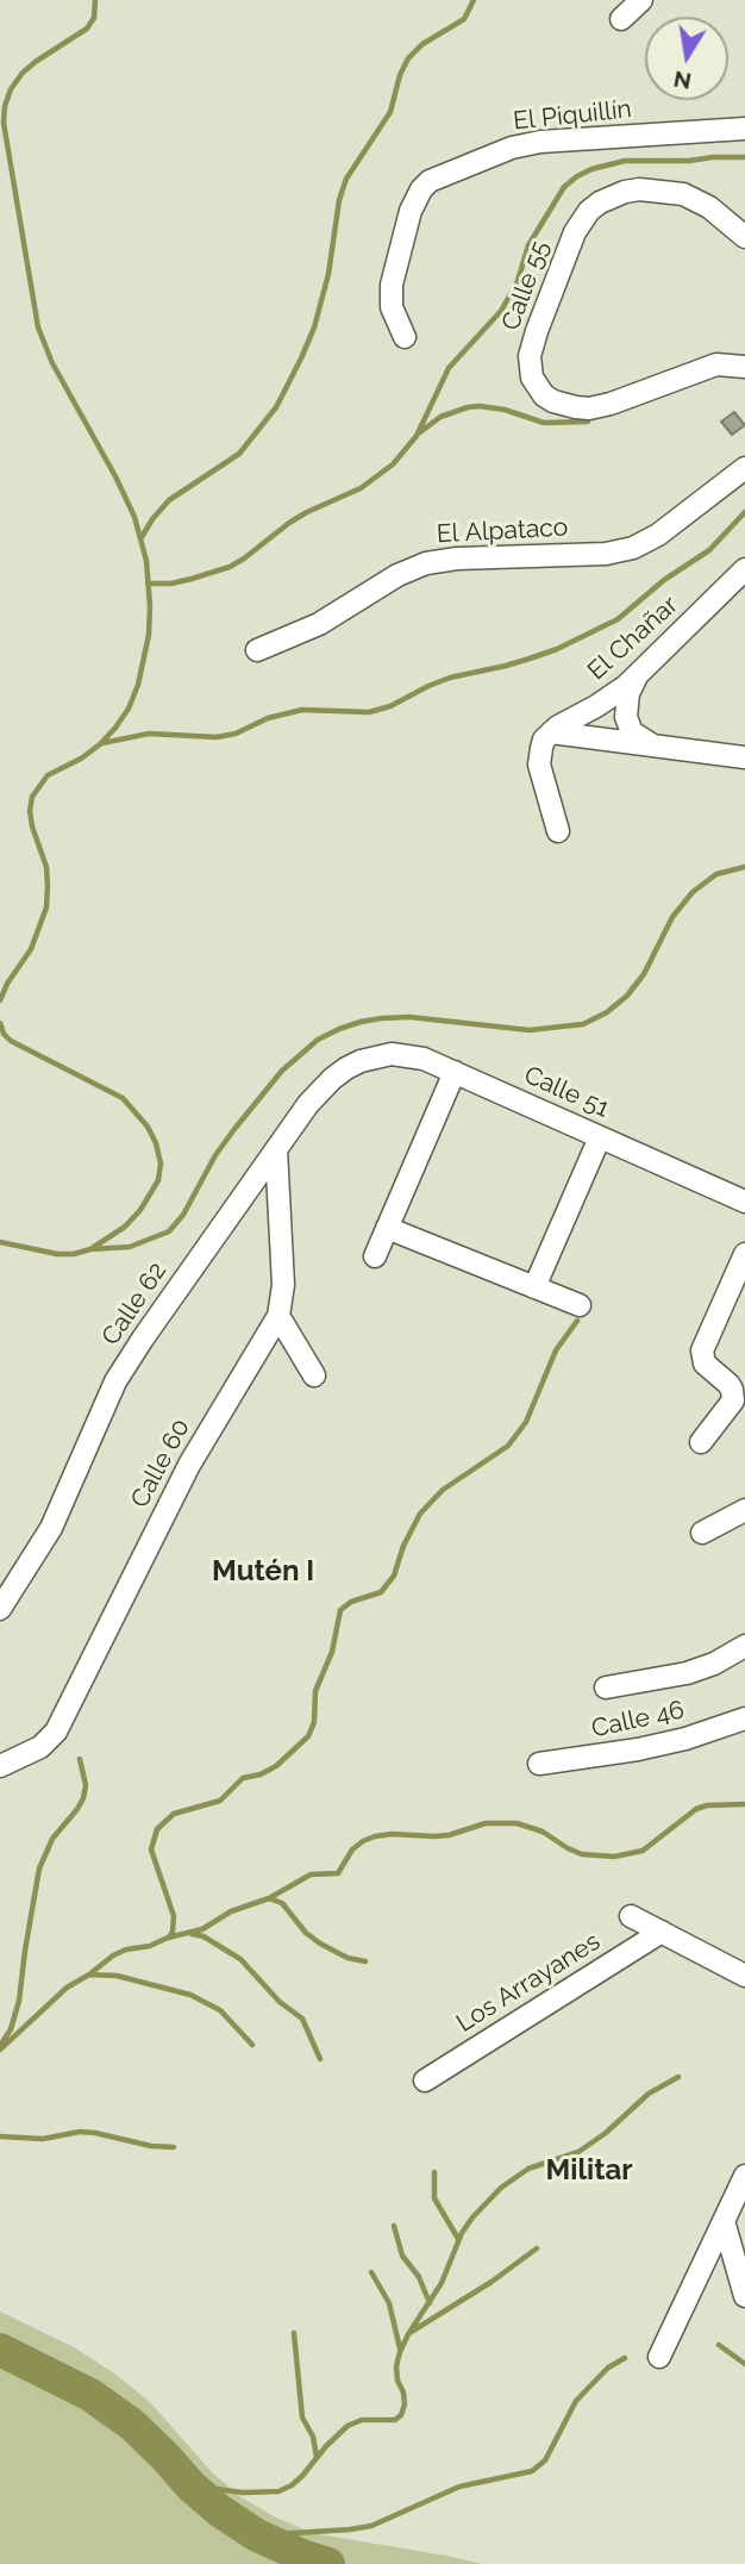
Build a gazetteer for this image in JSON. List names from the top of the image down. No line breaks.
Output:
{"streets":{"street":["El Piquillín","Calle 55","El Alpataco","El Chañar","Calle 51","Calle 62","Calle 60","Calle 46","Los Arrayanes"]},"crossings":[["Calle 51","Calle 62"],["Calle 62","Calle 60"]],"districts":["Mutén I","Militar"],"north":"bottom"}
